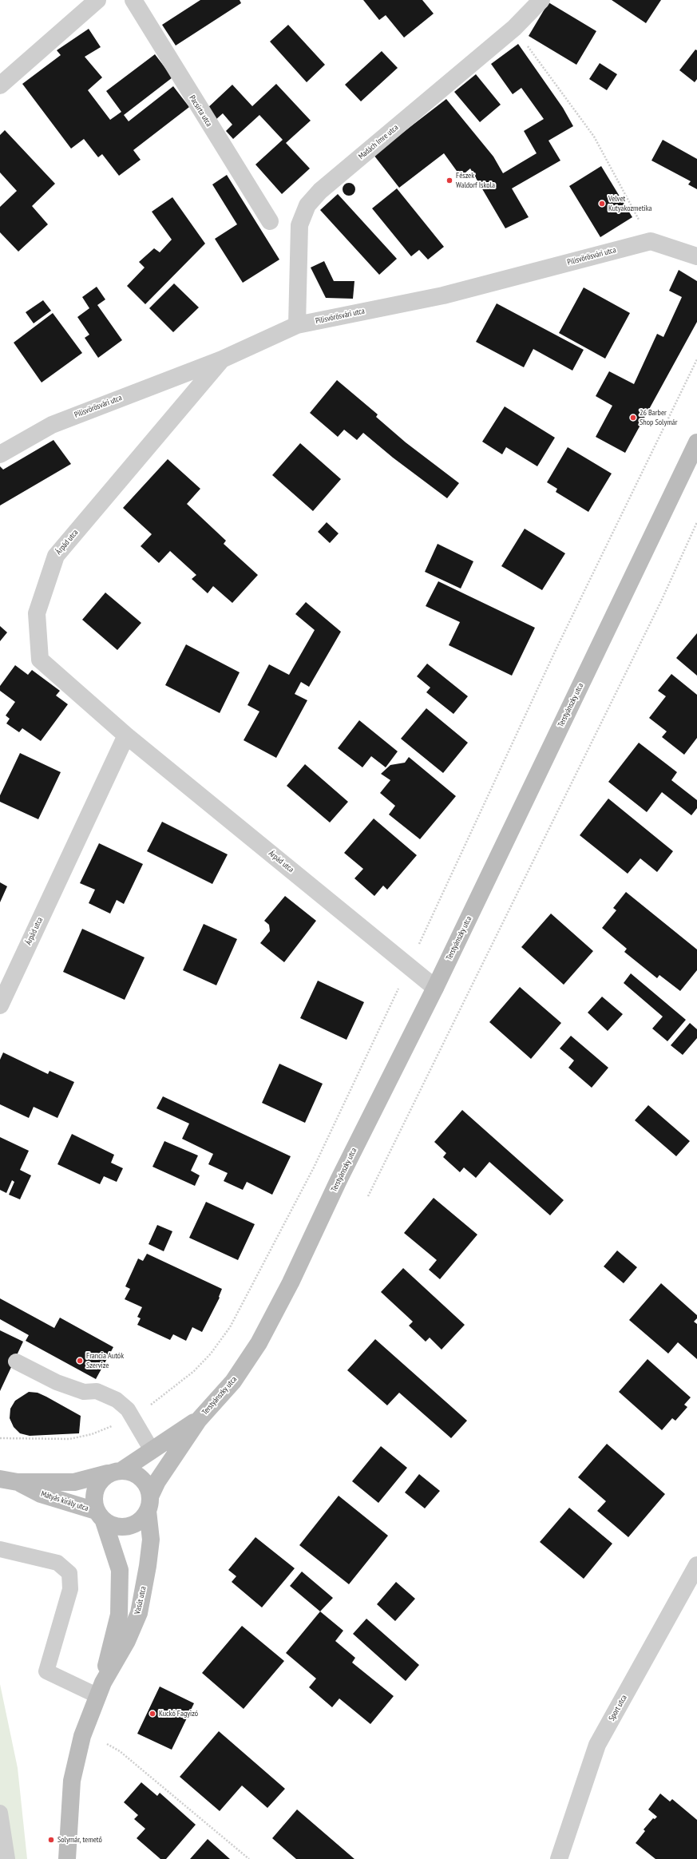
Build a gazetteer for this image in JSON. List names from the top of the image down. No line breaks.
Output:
{"streets":{"main road":["Terstyánszky utca","Mátyás király utca","Vasút utca"],"street":["Pacsirta utca","Madách Imre utca","Pilisvörösvári utca","Árpád utca","Sport utca"]},"crossings":[["Madách Imre utca","Pilisvörösvári utca"],["Pilisvörösvári utca","Árpád utca"],["Árpád utca","Terstyánszky utca"],["Terstyánszky utca","Mátyás király utca"],["Terstyánszky utca","Vasút utca"],["Mátyás király utca","Vasút utca"]],"places":["Fészek Waldorf Iskola","Velvet Kutyakozmetika","26 Barber Shop Solymár","Francia Autók Szervize","Kuckó Fagyizó","Solymár, temető"]}
